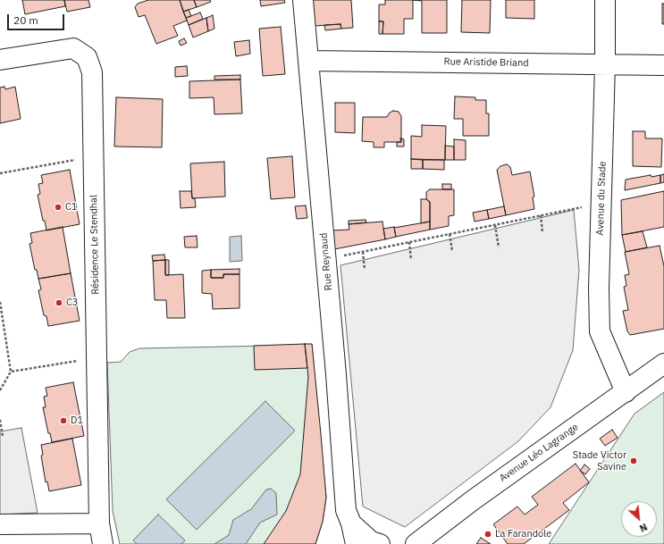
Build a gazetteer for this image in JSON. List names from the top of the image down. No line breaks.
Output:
{"streets":{"street":["Rue Aristide Briand","Avenue du Stade","Résidence Le Stendhal","Rue Reynaud","Avenue Léo Lagrange"]},"crossings":[["Rue Aristide Briand","Avenue du Stade"],["Rue Aristide Briand","Rue Reynaud"],["Avenue du Stade","Avenue Léo Lagrange"]],"places":["C1","C3","D1","Stade Victor Savine","La Farandole"],"scale_bar":"20 m","north":"bottom right"}
